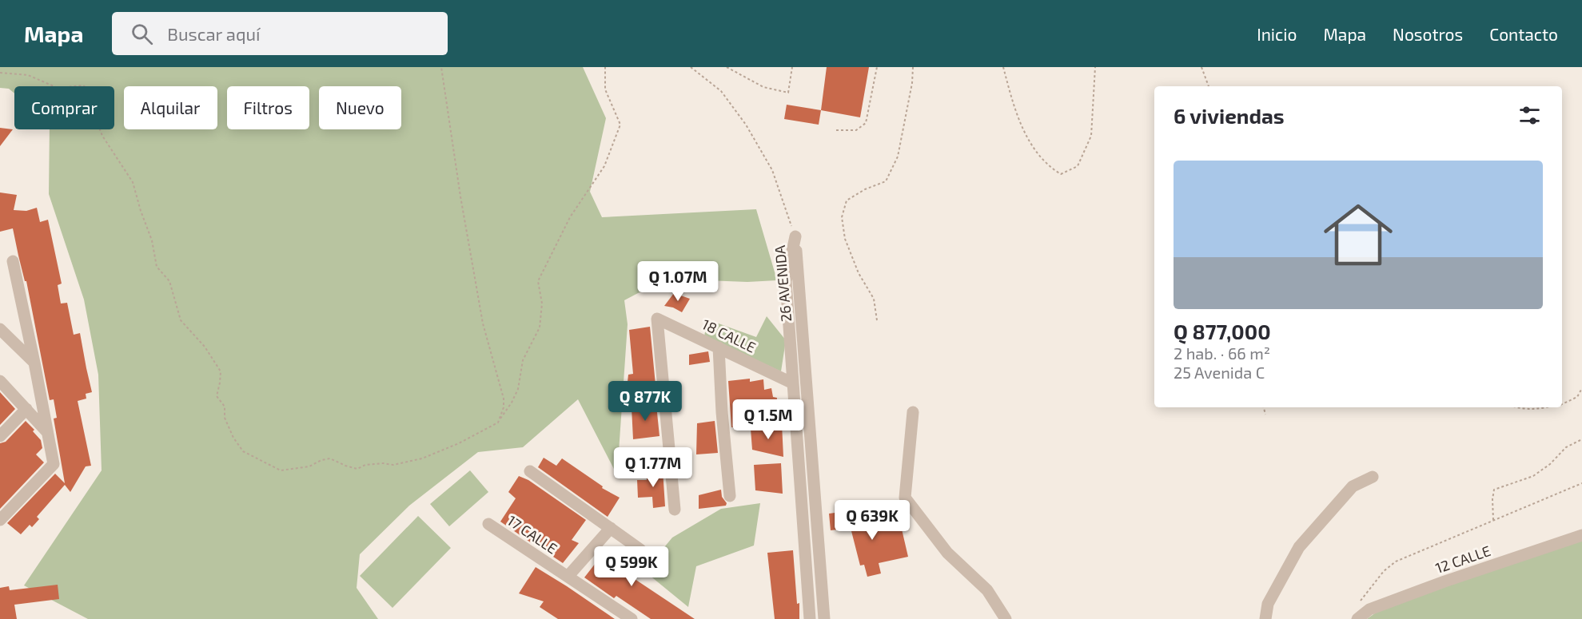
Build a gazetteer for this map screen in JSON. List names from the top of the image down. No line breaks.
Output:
{"streets":{"street":["26 AVENIDA","18 CALLE","17 CALLE","12 CALLE"]},"crossings":[["26 AVENIDA","18 CALLE"]],"page":{"header":"Mapa","search":"Buscar aquí","nav":["Inicio","Mapa","Nosotros","Contacto"],"chip":["Comprar","Alquilar","Filtros","Nuevo"],"heading":"6 viviendas","list":[{"name":"Q 877,000","note":"2 hab. · 66 m² · 25 Avenida C"}],"price":["Q 1.07M","Q 877K","Q 1.5M","Q 1.77M","Q 639K","Q 599K"]}}
